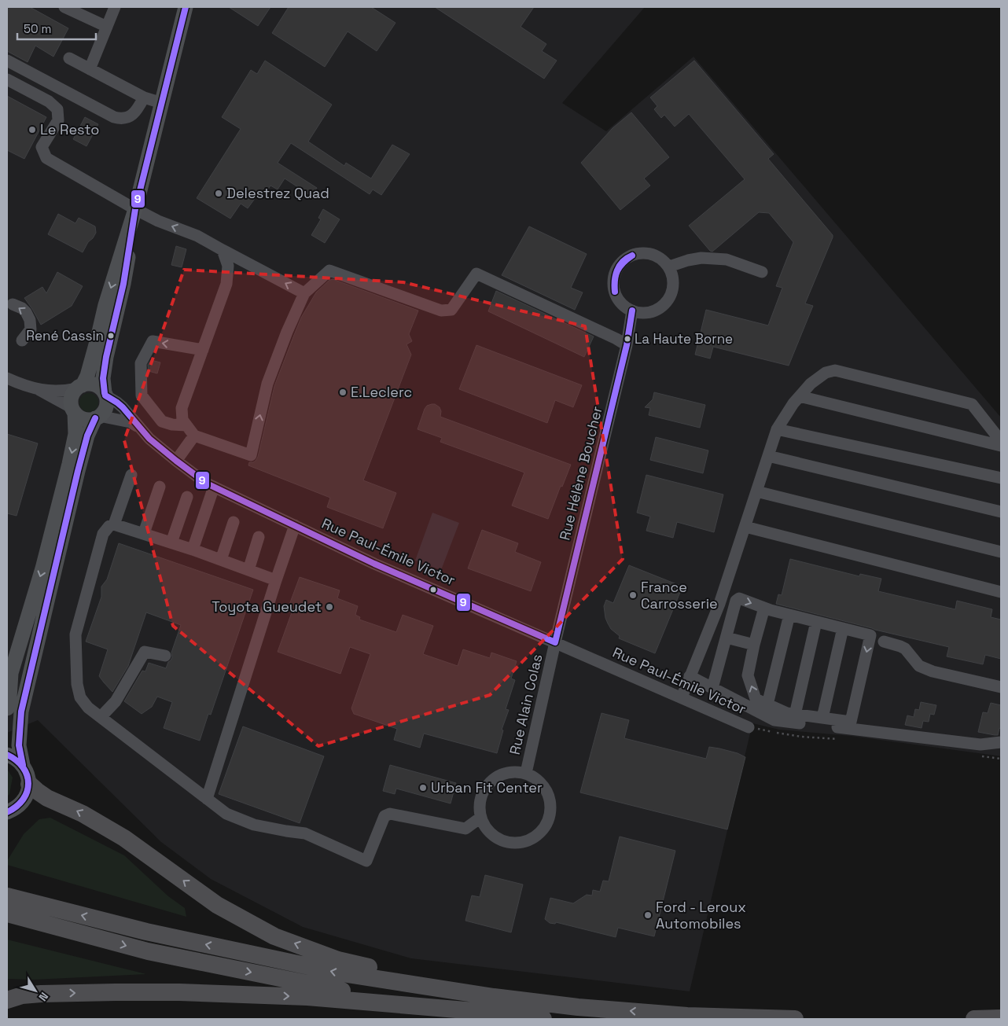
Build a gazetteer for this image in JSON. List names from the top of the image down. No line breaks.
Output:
{"streets":{"street":["Rue Hélène Boucher","Rue Paul-Émile Victor","Rue Alain Colas"]},"crossings":[["Rue Hélène Boucher","Rue Paul-Émile Victor"],["Rue Hélène Boucher","Rue Alain Colas"],["Rue Paul-Émile Victor","Rue Alain Colas"]],"places":["Le Resto","Delestrez Quad","René Cassin","La Haute Borne","E.Leclerc","France Carrosserie","Toyota Gueudet","Urban Fit Center","Ford - Leroux Automobiles"],"lines":["transit line 9"],"scale_bar":"50 m","north":"bottom right"}
